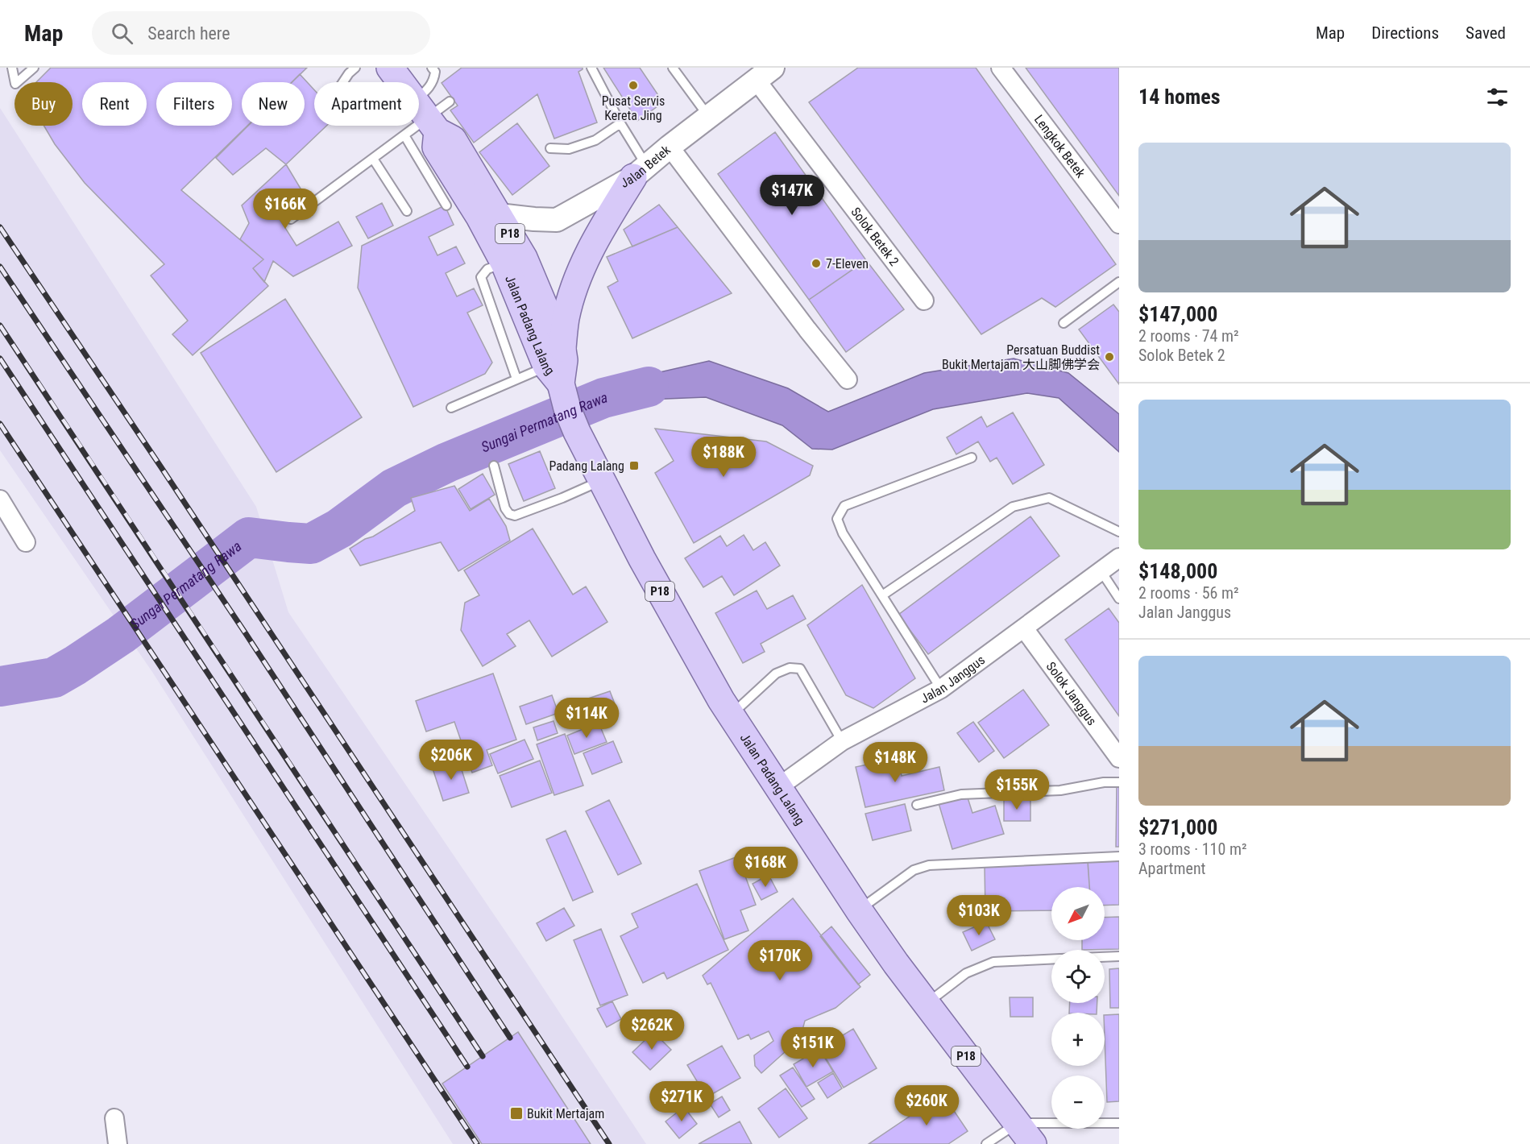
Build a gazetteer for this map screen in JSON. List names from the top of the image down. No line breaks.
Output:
{"streets":{"main road":["P18","Jalan Padang Lalang"],"street":["Lengkok Betek","Jalan Betek","Solok Betek 2","Jalan Janggus","Solok Janggus"]},"crossings":[["Jalan Betek","P18"],["Jalan Betek","Solok Betek 2"],["P18","Jalan Padang Lalang"],["Jalan Padang Lalang","Jalan Janggus"],["Jalan Janggus","Solok Janggus"]],"water":["Sungai Permatang Rawa"],"places":{"other":["Pusat Servis Kereta Jing","7-Eleven","Persatuan Buddist Bukit Mertajam 大山脚佛学会"],"transit":["Padang Lalang","Bukit Mertajam"]},"north":"bottom left","page":{"header":"Map","search":"Search here","nav":["Map","Directions","Saved"],"heading":"14 homes","chip":["Buy","Rent","Filters","New","Apartment"],"list":[{"name":"$147,000","note":"2 rooms · 74 m² · Solok Betek 2"},{"name":"$148,000","note":"2 rooms · 56 m² · Jalan Janggus"},{"name":"$271,000","note":"3 rooms · 110 m² · Apartment"}],"price":["$147K","$166K","$188K","$114K","$206K","$148K","$155K","$168K","$103K","$170K","$262K","$151K","$271K","$260K"],"map_buttons":["+","−"]}}
